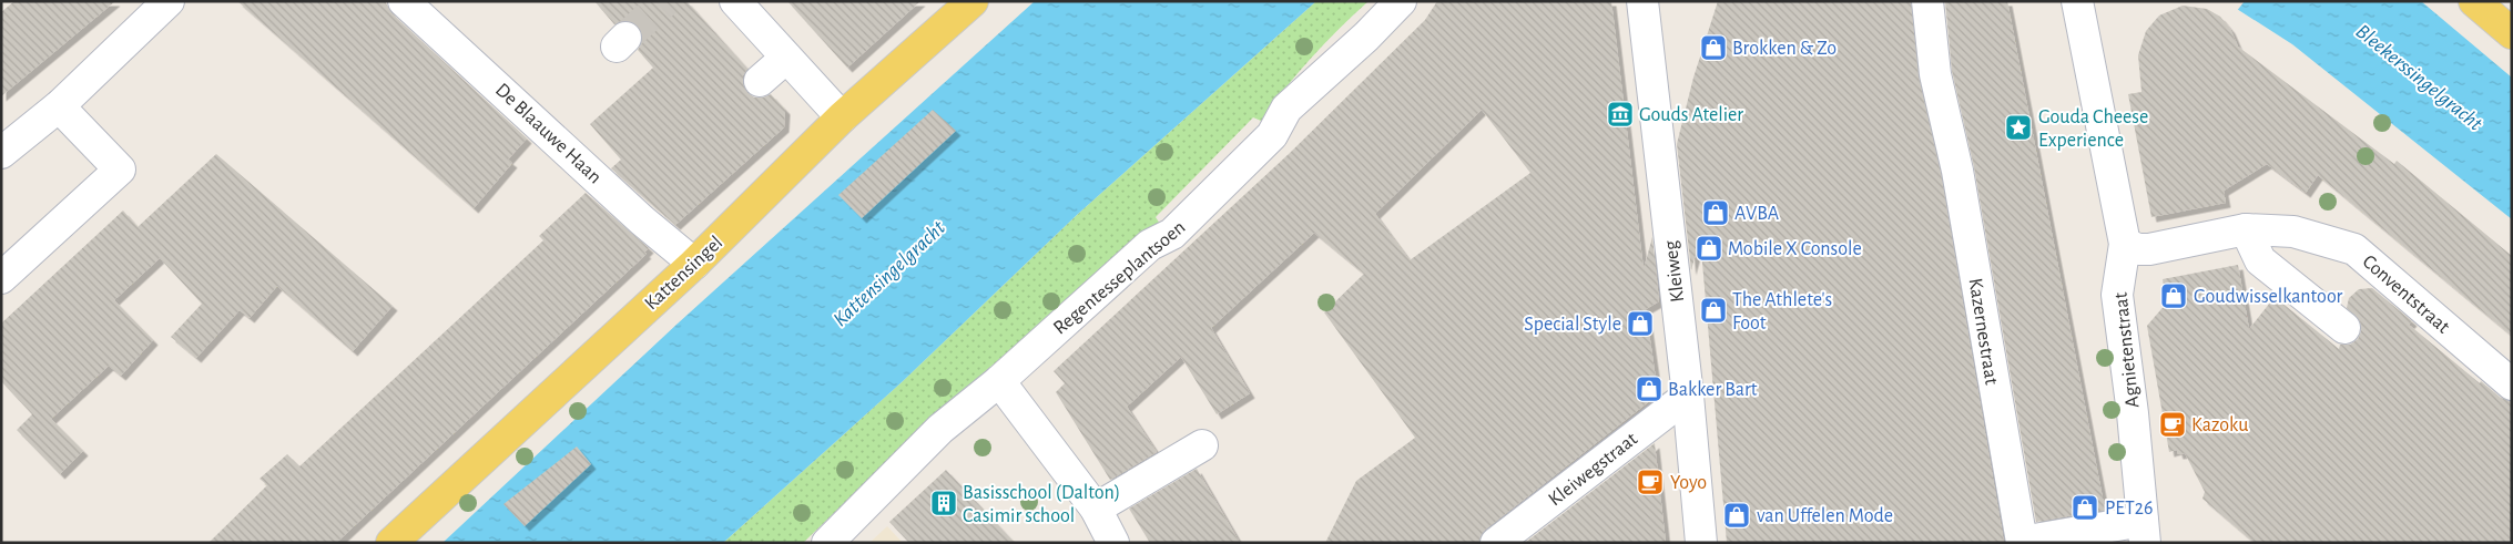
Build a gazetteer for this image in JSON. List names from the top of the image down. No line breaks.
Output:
{"streets":{"main road":["Kattensingel"],"street":["De Blaauwe Haan","Kleiweg","Regentesseplantsoen","Conventstraat","Kazernestraat","Agnietenstraat","Kleiwegstraat"]},"crossings":[["De Blaauwe Haan","Kattensingel"],["Kleiweg","Kleiwegstraat"],["Conventstraat","Agnietenstraat"],["Kazernestraat","Agnietenstraat"]],"water":["Bleekerssingelgracht","Kattensingelgracht"],"places":{"shop":["Brokken & Zo","AVBA","Mobile X Console","Goudwisselkantoor","The Athlete's Foot","Special Style","Bakker Bart","PET26","van Uffelen Mode"],"museum":["Gouds Atelier"],"place":["Gouda Cheese Experience"],"cafe":["Kazoku","Yoyo"],"building":["Basisschool (Dalton) Casimir school"]}}
